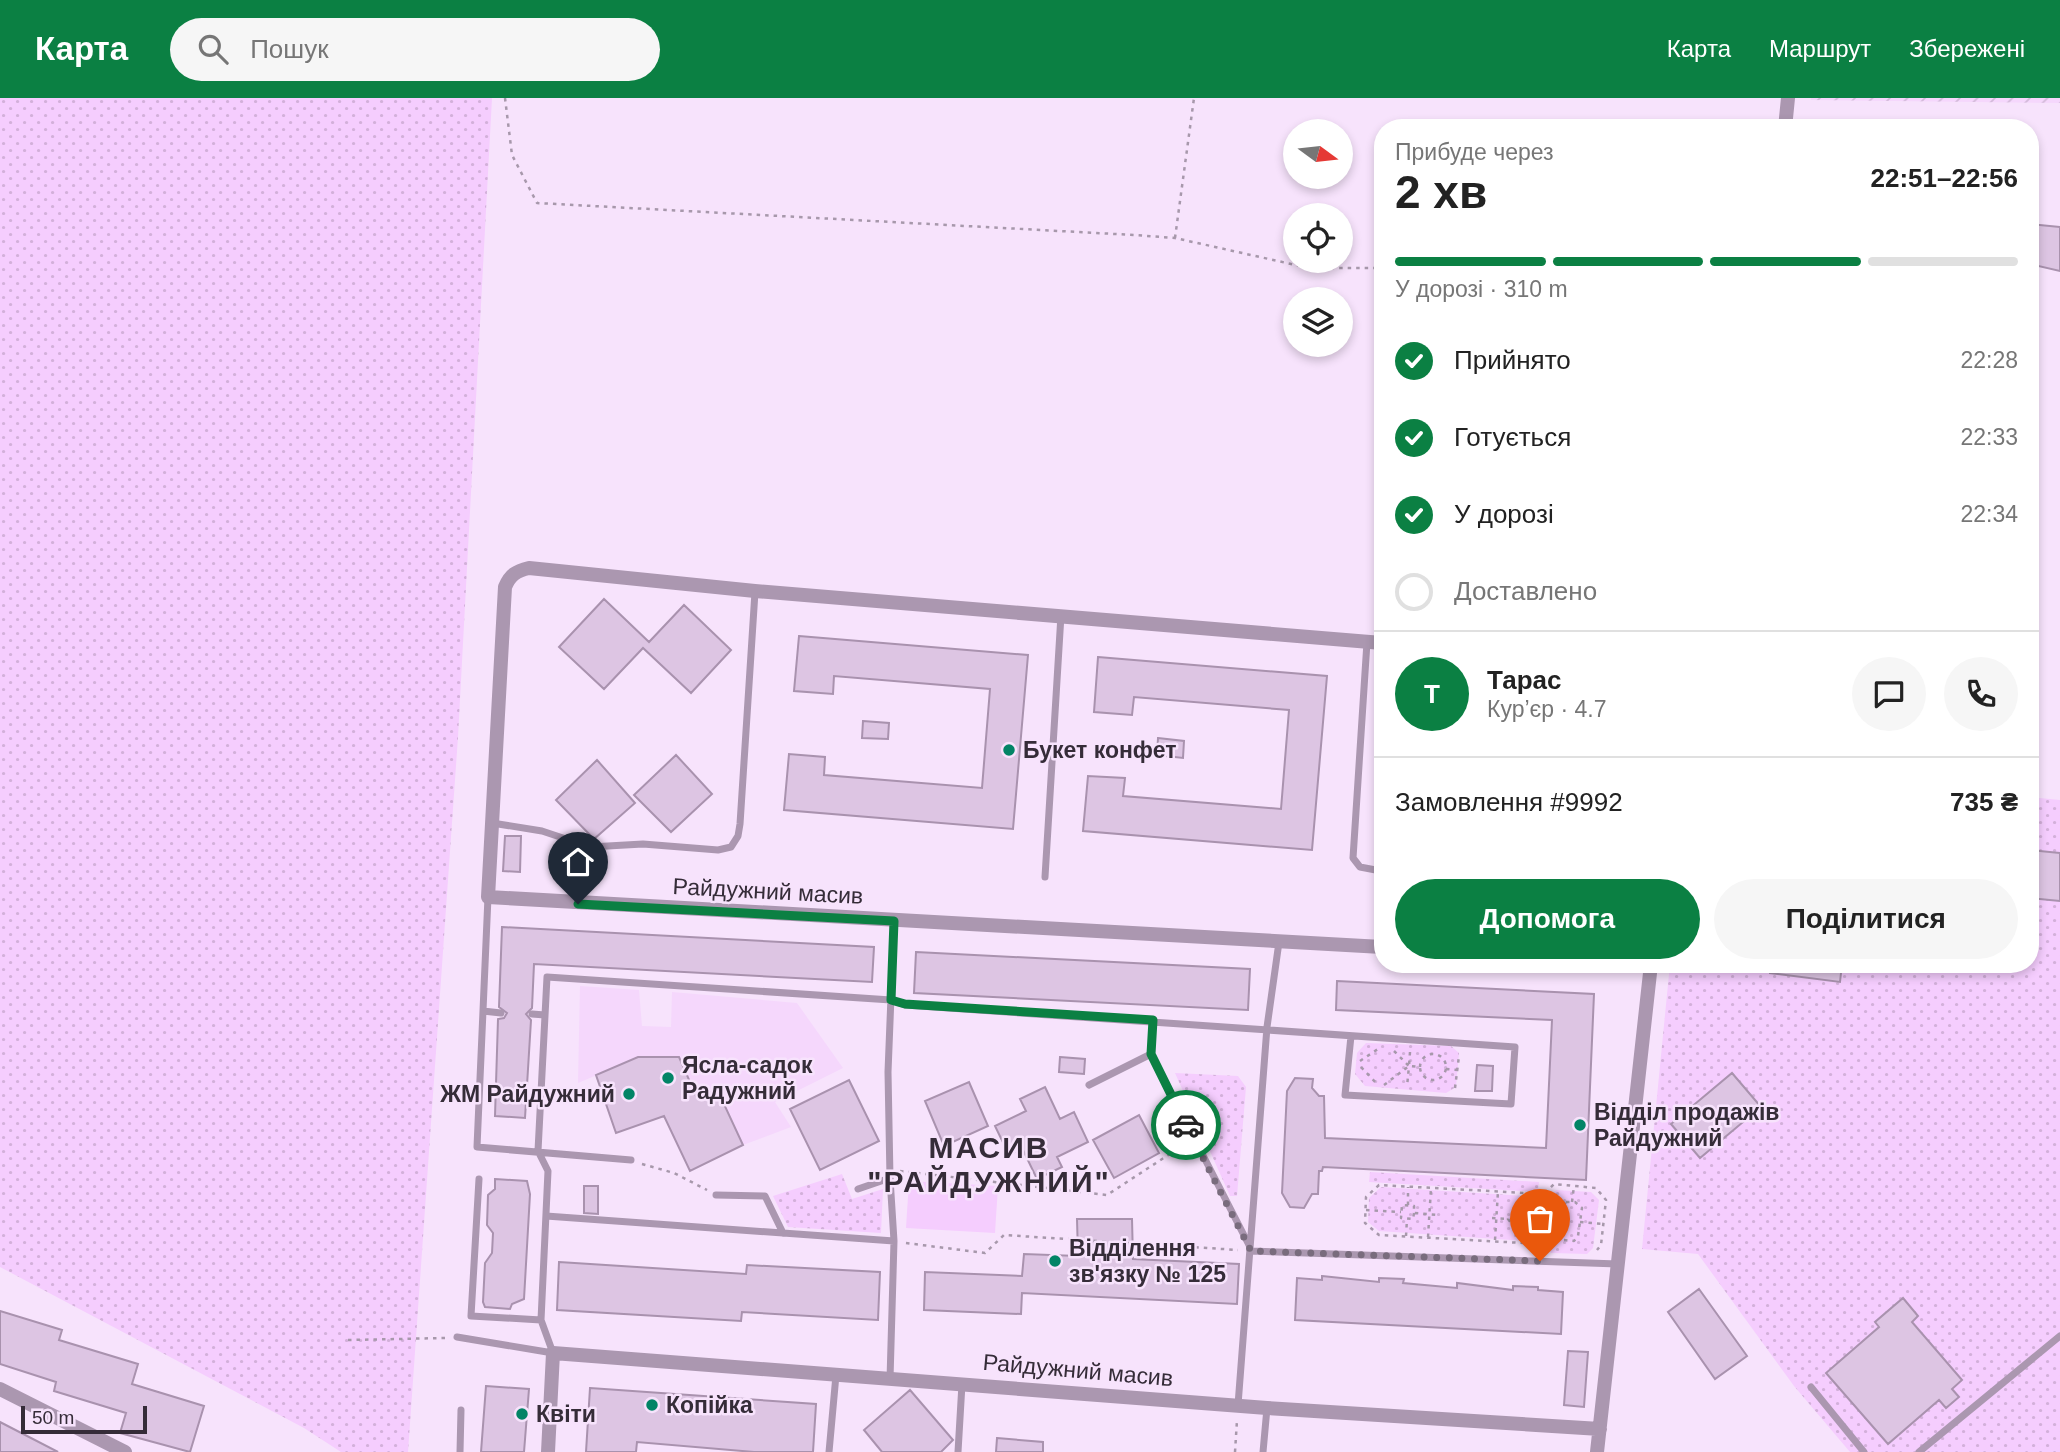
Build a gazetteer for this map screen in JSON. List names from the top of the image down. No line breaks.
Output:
{"streets":{"street":["Райдужний масив"]},"districts":["МАСИВ \"РАЙДУЖНИЙ\""],"places":["Букет конфет","Ясла-садок Радужний","ЖМ Райдужний","Відділ продажів Райдужний","Відділення зв'язку № 125","Копійка","Квіти"],"scale_bar":"50 m","north":"right","page":{"header":"Карта","search":"Пошук","nav":["Карта","Маршрут","Збережені"],"heading":["2 хв","Прибуде через","22:51–22:56"],"panel":["Тарас","Кур’єр · 4.7","Замовлення #9992","735 ₴"],"bar":"У дорозі · 310 m","list":[["Прийнято","22:28"],["Готується","22:33"],["У дорозі","22:34"],"Доставлено"],"round":"Т","buttons":["Допомога","Поділитися"],"scale":"50 m"}}
